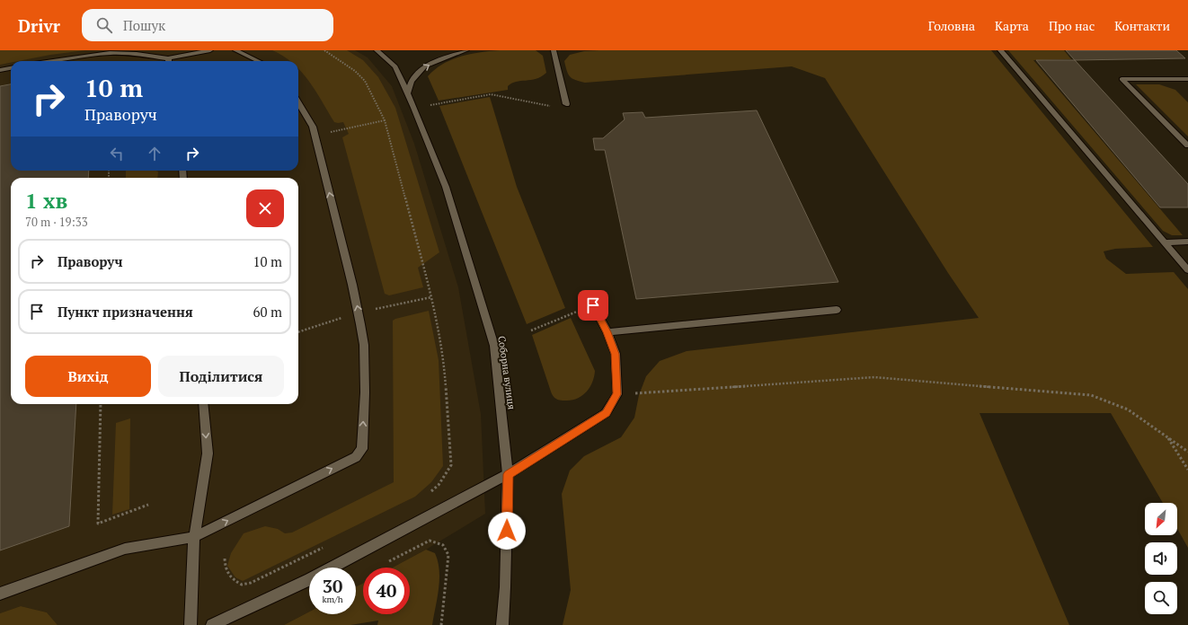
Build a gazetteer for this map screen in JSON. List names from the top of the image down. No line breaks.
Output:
{"streets":{"street":["Соборна вулиця"]},"north":"bottom left","page":{"header":"Drivr","search":"Пошук","nav":["Головна","Карта","Про нас","Контакти"],"turn":["10 m","Праворуч"],"heading":["1 хв","70 m · 19:33"],"list":[{"name":"Праворуч","value":"10 m"},{"name":"Пункт призначення","value":"60 m"}],"buttons":["Вихід","Поділитися"],"speed":"30 km/h","limit":"40"}}
